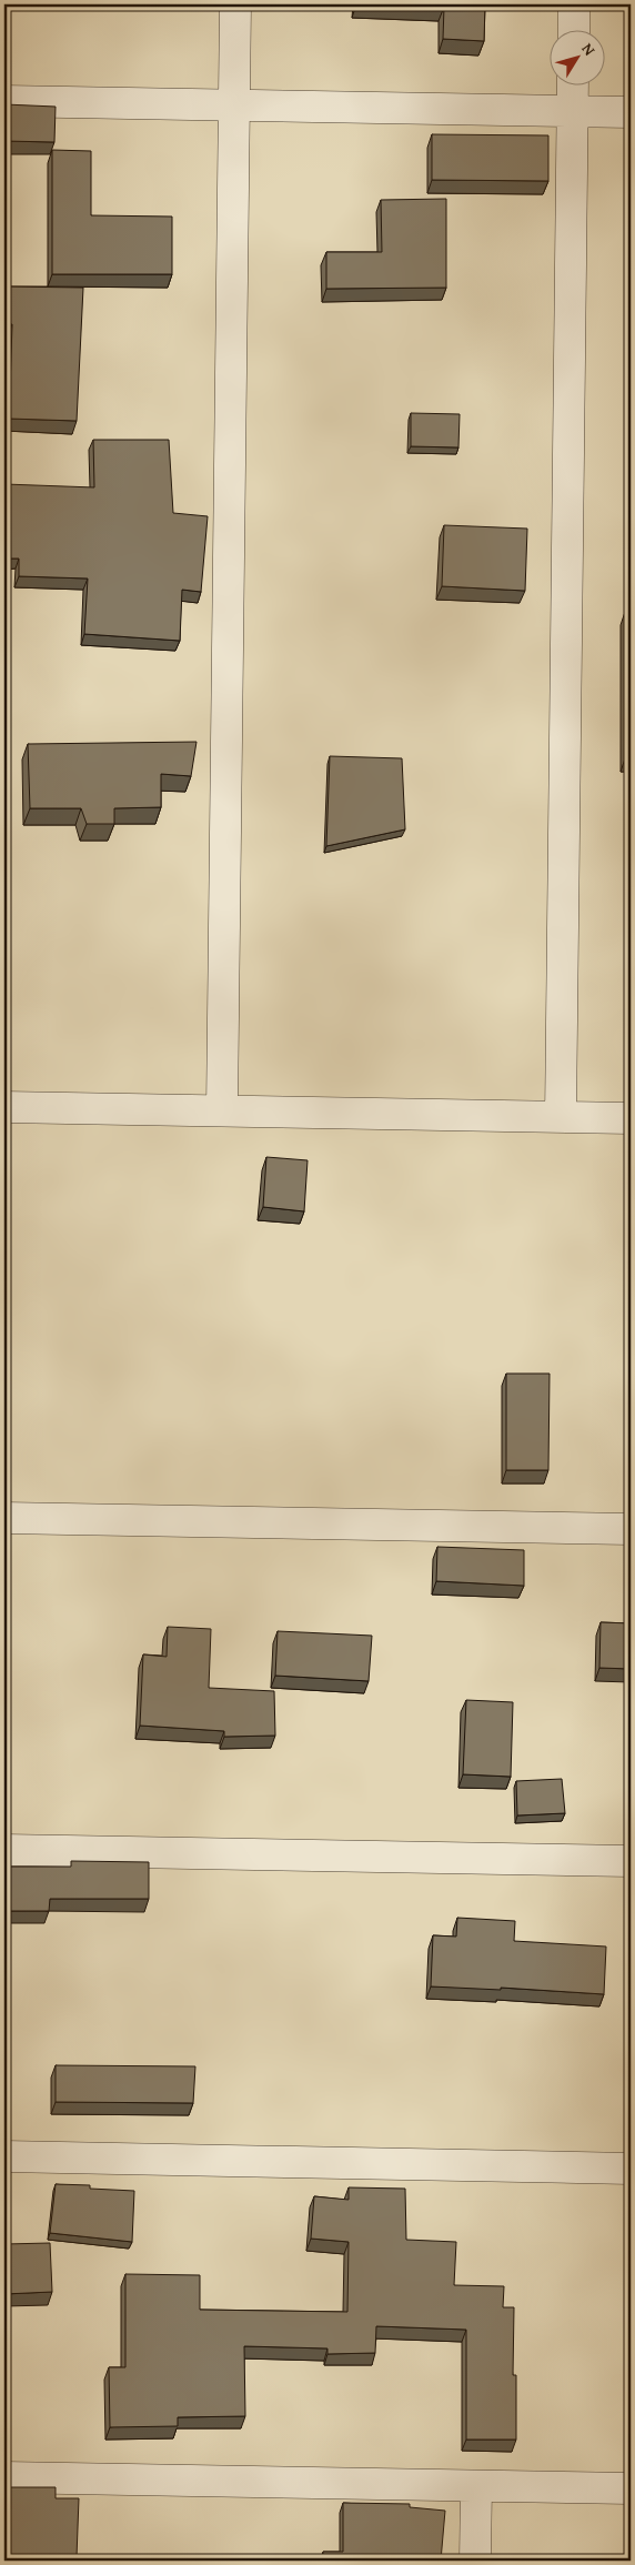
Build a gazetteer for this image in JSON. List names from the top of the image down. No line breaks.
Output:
{"north":"top right"}
